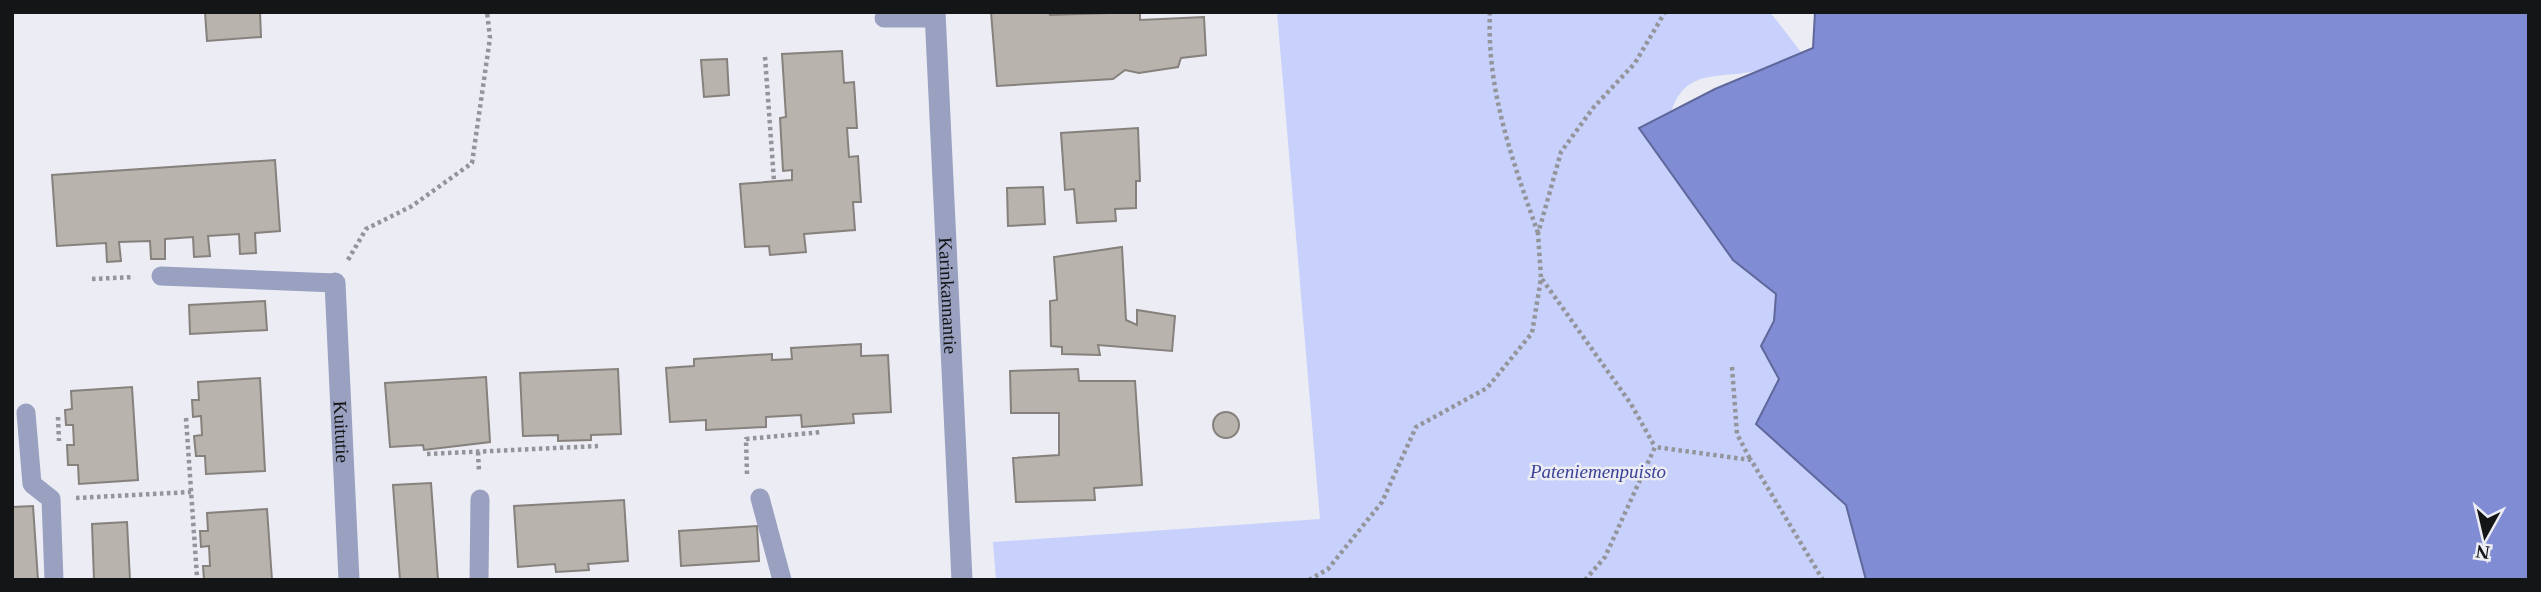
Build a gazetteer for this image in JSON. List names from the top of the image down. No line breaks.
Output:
{"streets":{"street":["Karinkannantie","Kuitutie"]},"parks":["Pateniemenpuisto"],"north":"bottom"}
